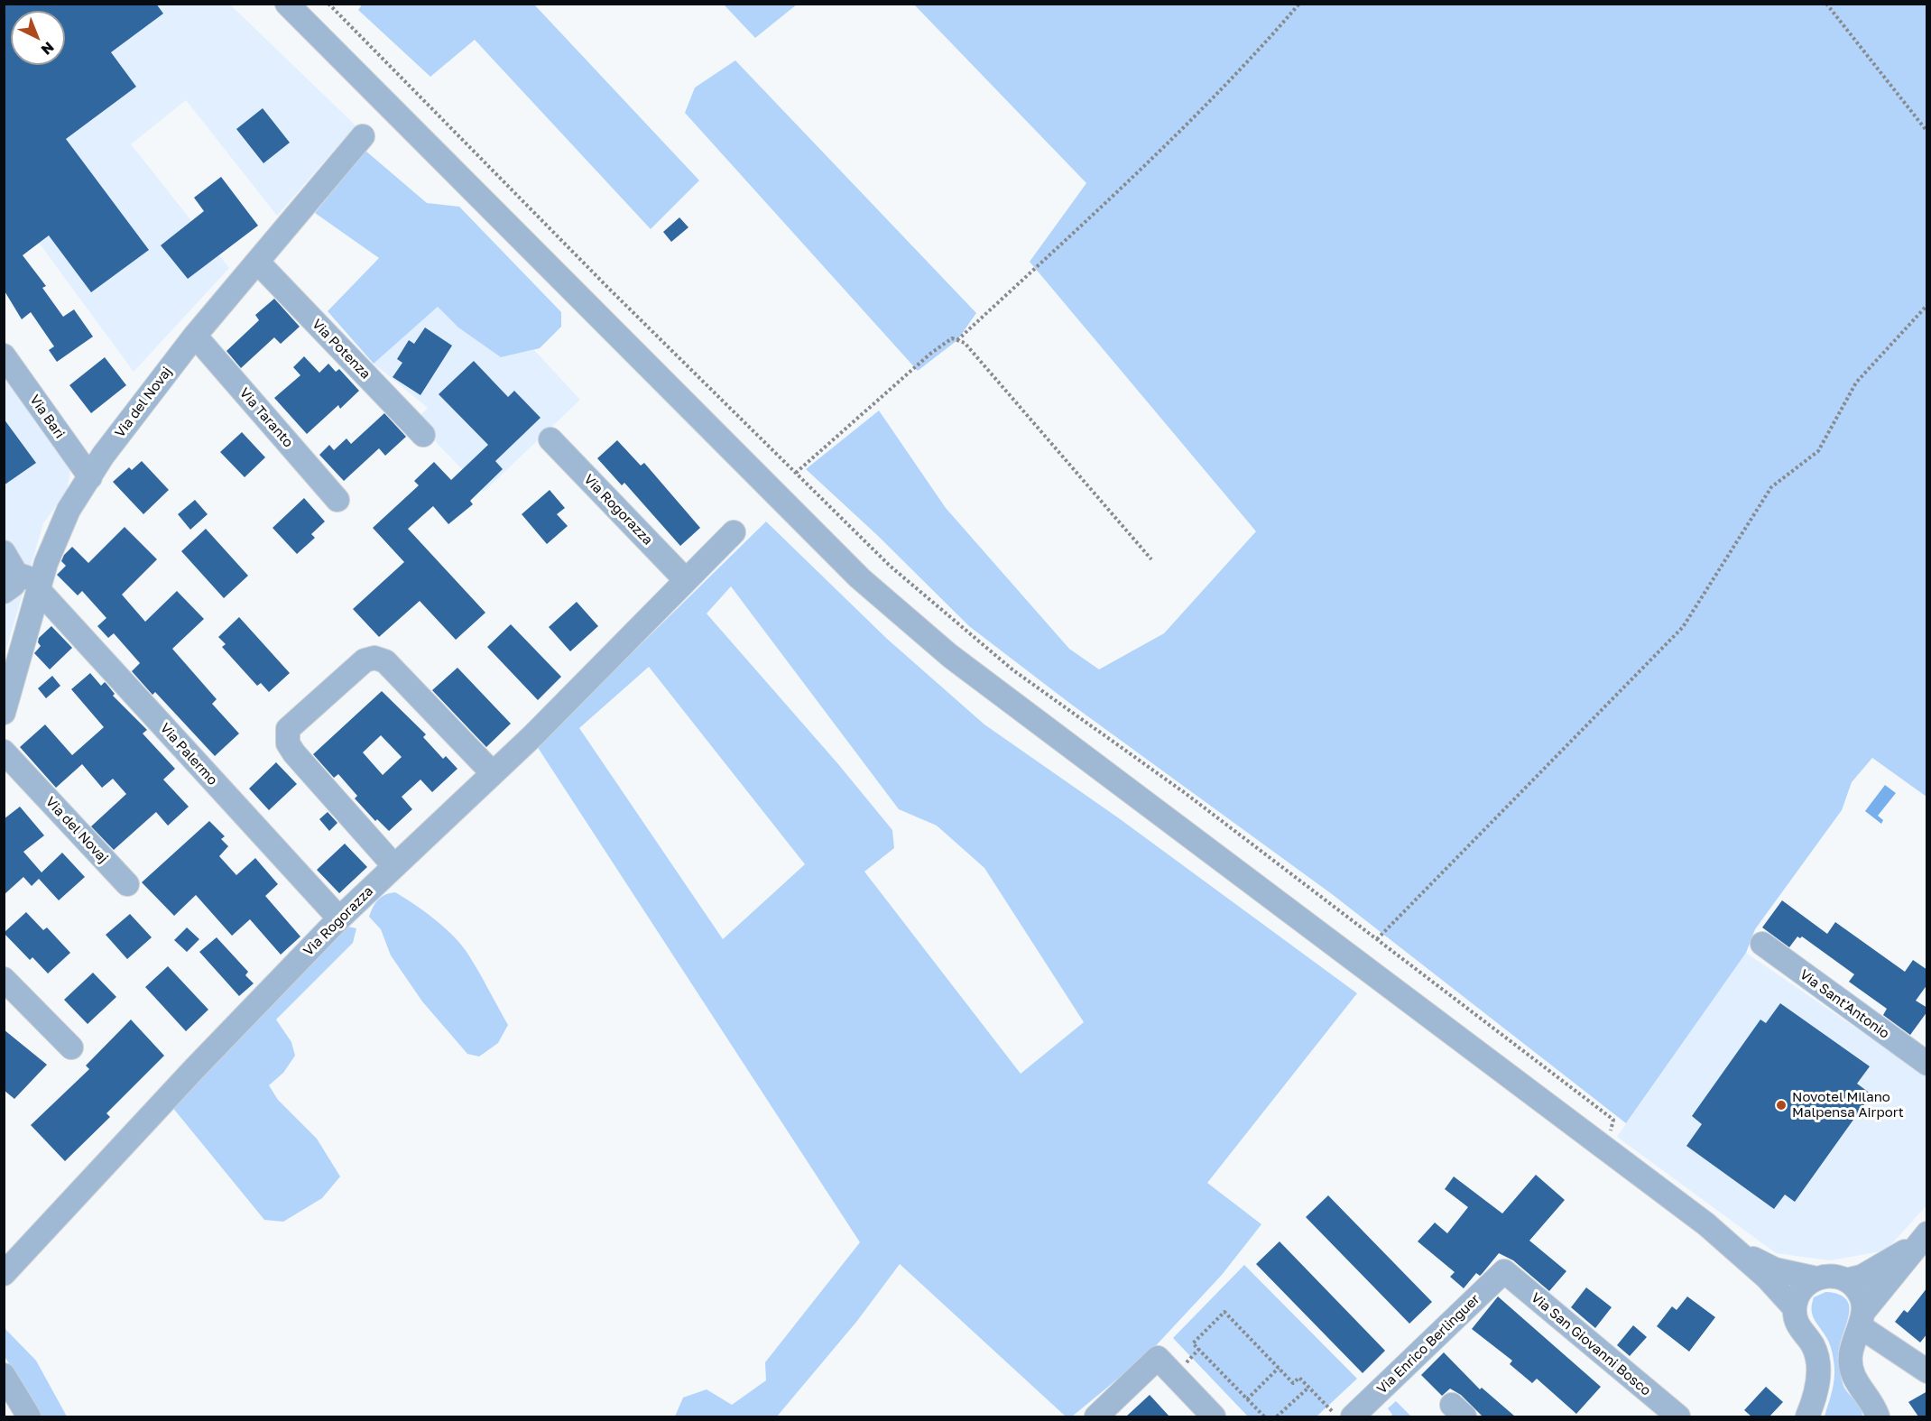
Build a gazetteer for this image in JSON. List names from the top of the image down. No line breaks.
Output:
{"streets":{"street":["Via Potenza","Via del Novaj","Via Bari","Via Taranto","Via Rogorazza","Via Palermo","Via Sant'Antonio","Via Enrico Berlinguer","Via San Giovanni Bosco"]},"crossings":[["Via Potenza","Via del Novaj"],["Via del Novaj","Via Bari"],["Via del Novaj","Via Taranto"],["Via del Novaj","Via Palermo"],["Via Rogorazza","Via Palermo"],["Via Enrico Berlinguer","Via San Giovanni Bosco"]],"places":["Novotel Milano Malpensa Airport"],"north":"bottom right"}
